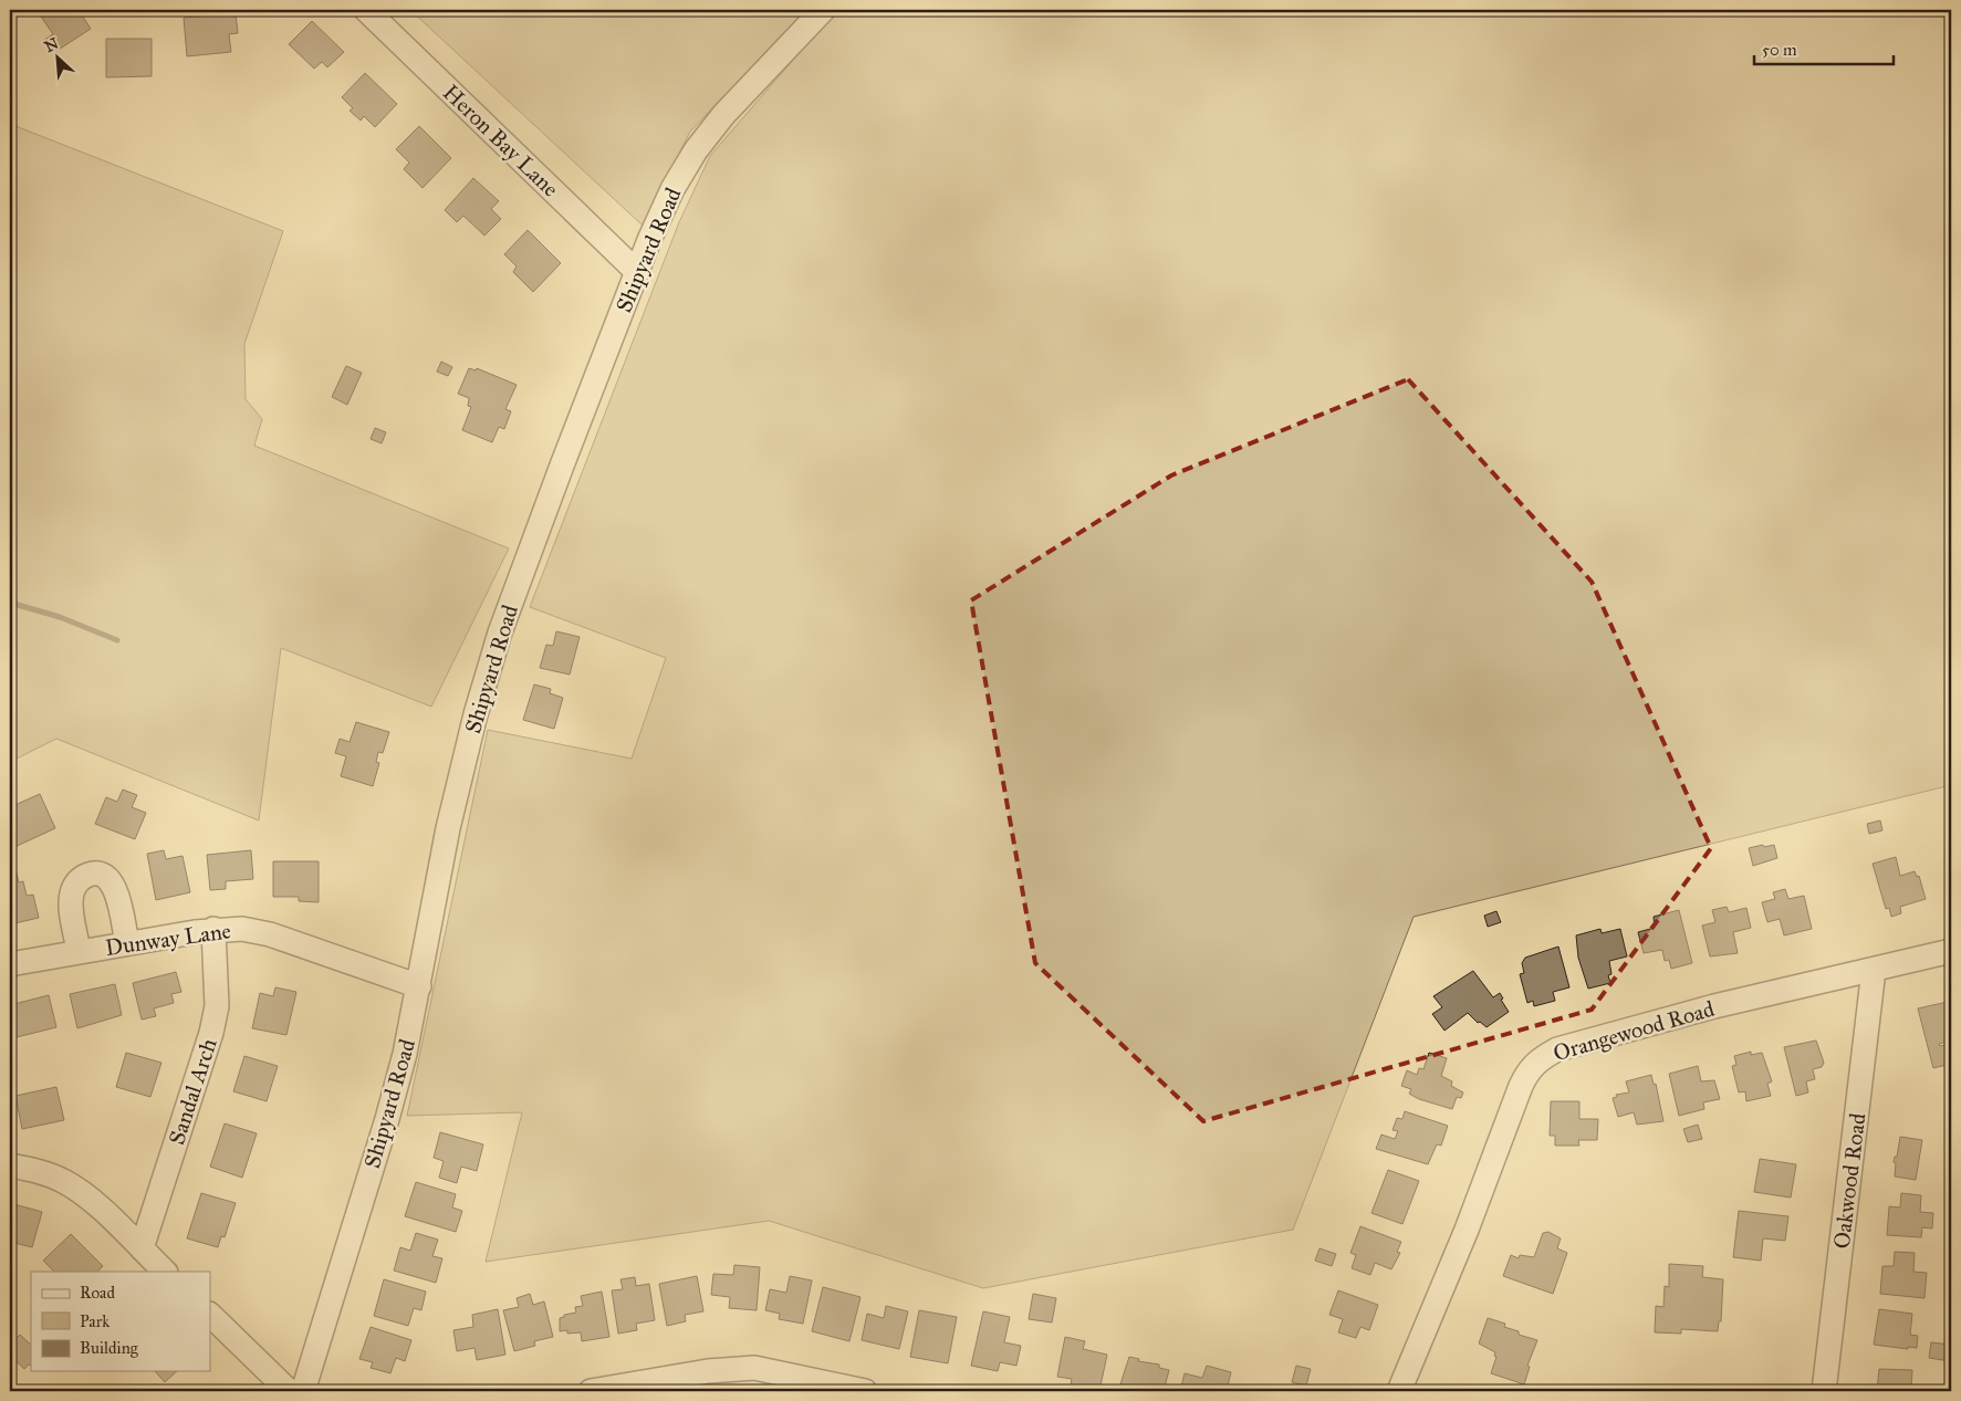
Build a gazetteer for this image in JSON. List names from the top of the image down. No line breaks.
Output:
{"streets":{"street":["Heron Bay Lane","Shipyard Road","Dunway Lane","Orangewood Road","Sandal Arch","Oakwood Road"]},"crossings":[["Heron Bay Lane","Shipyard Road"],["Shipyard Road","Dunway Lane"],["Dunway Lane","Sandal Arch"],["Orangewood Road","Oakwood Road"]],"legend":["Road","Park","Building"],"scale_bar":"50 m","north":"top left"}
